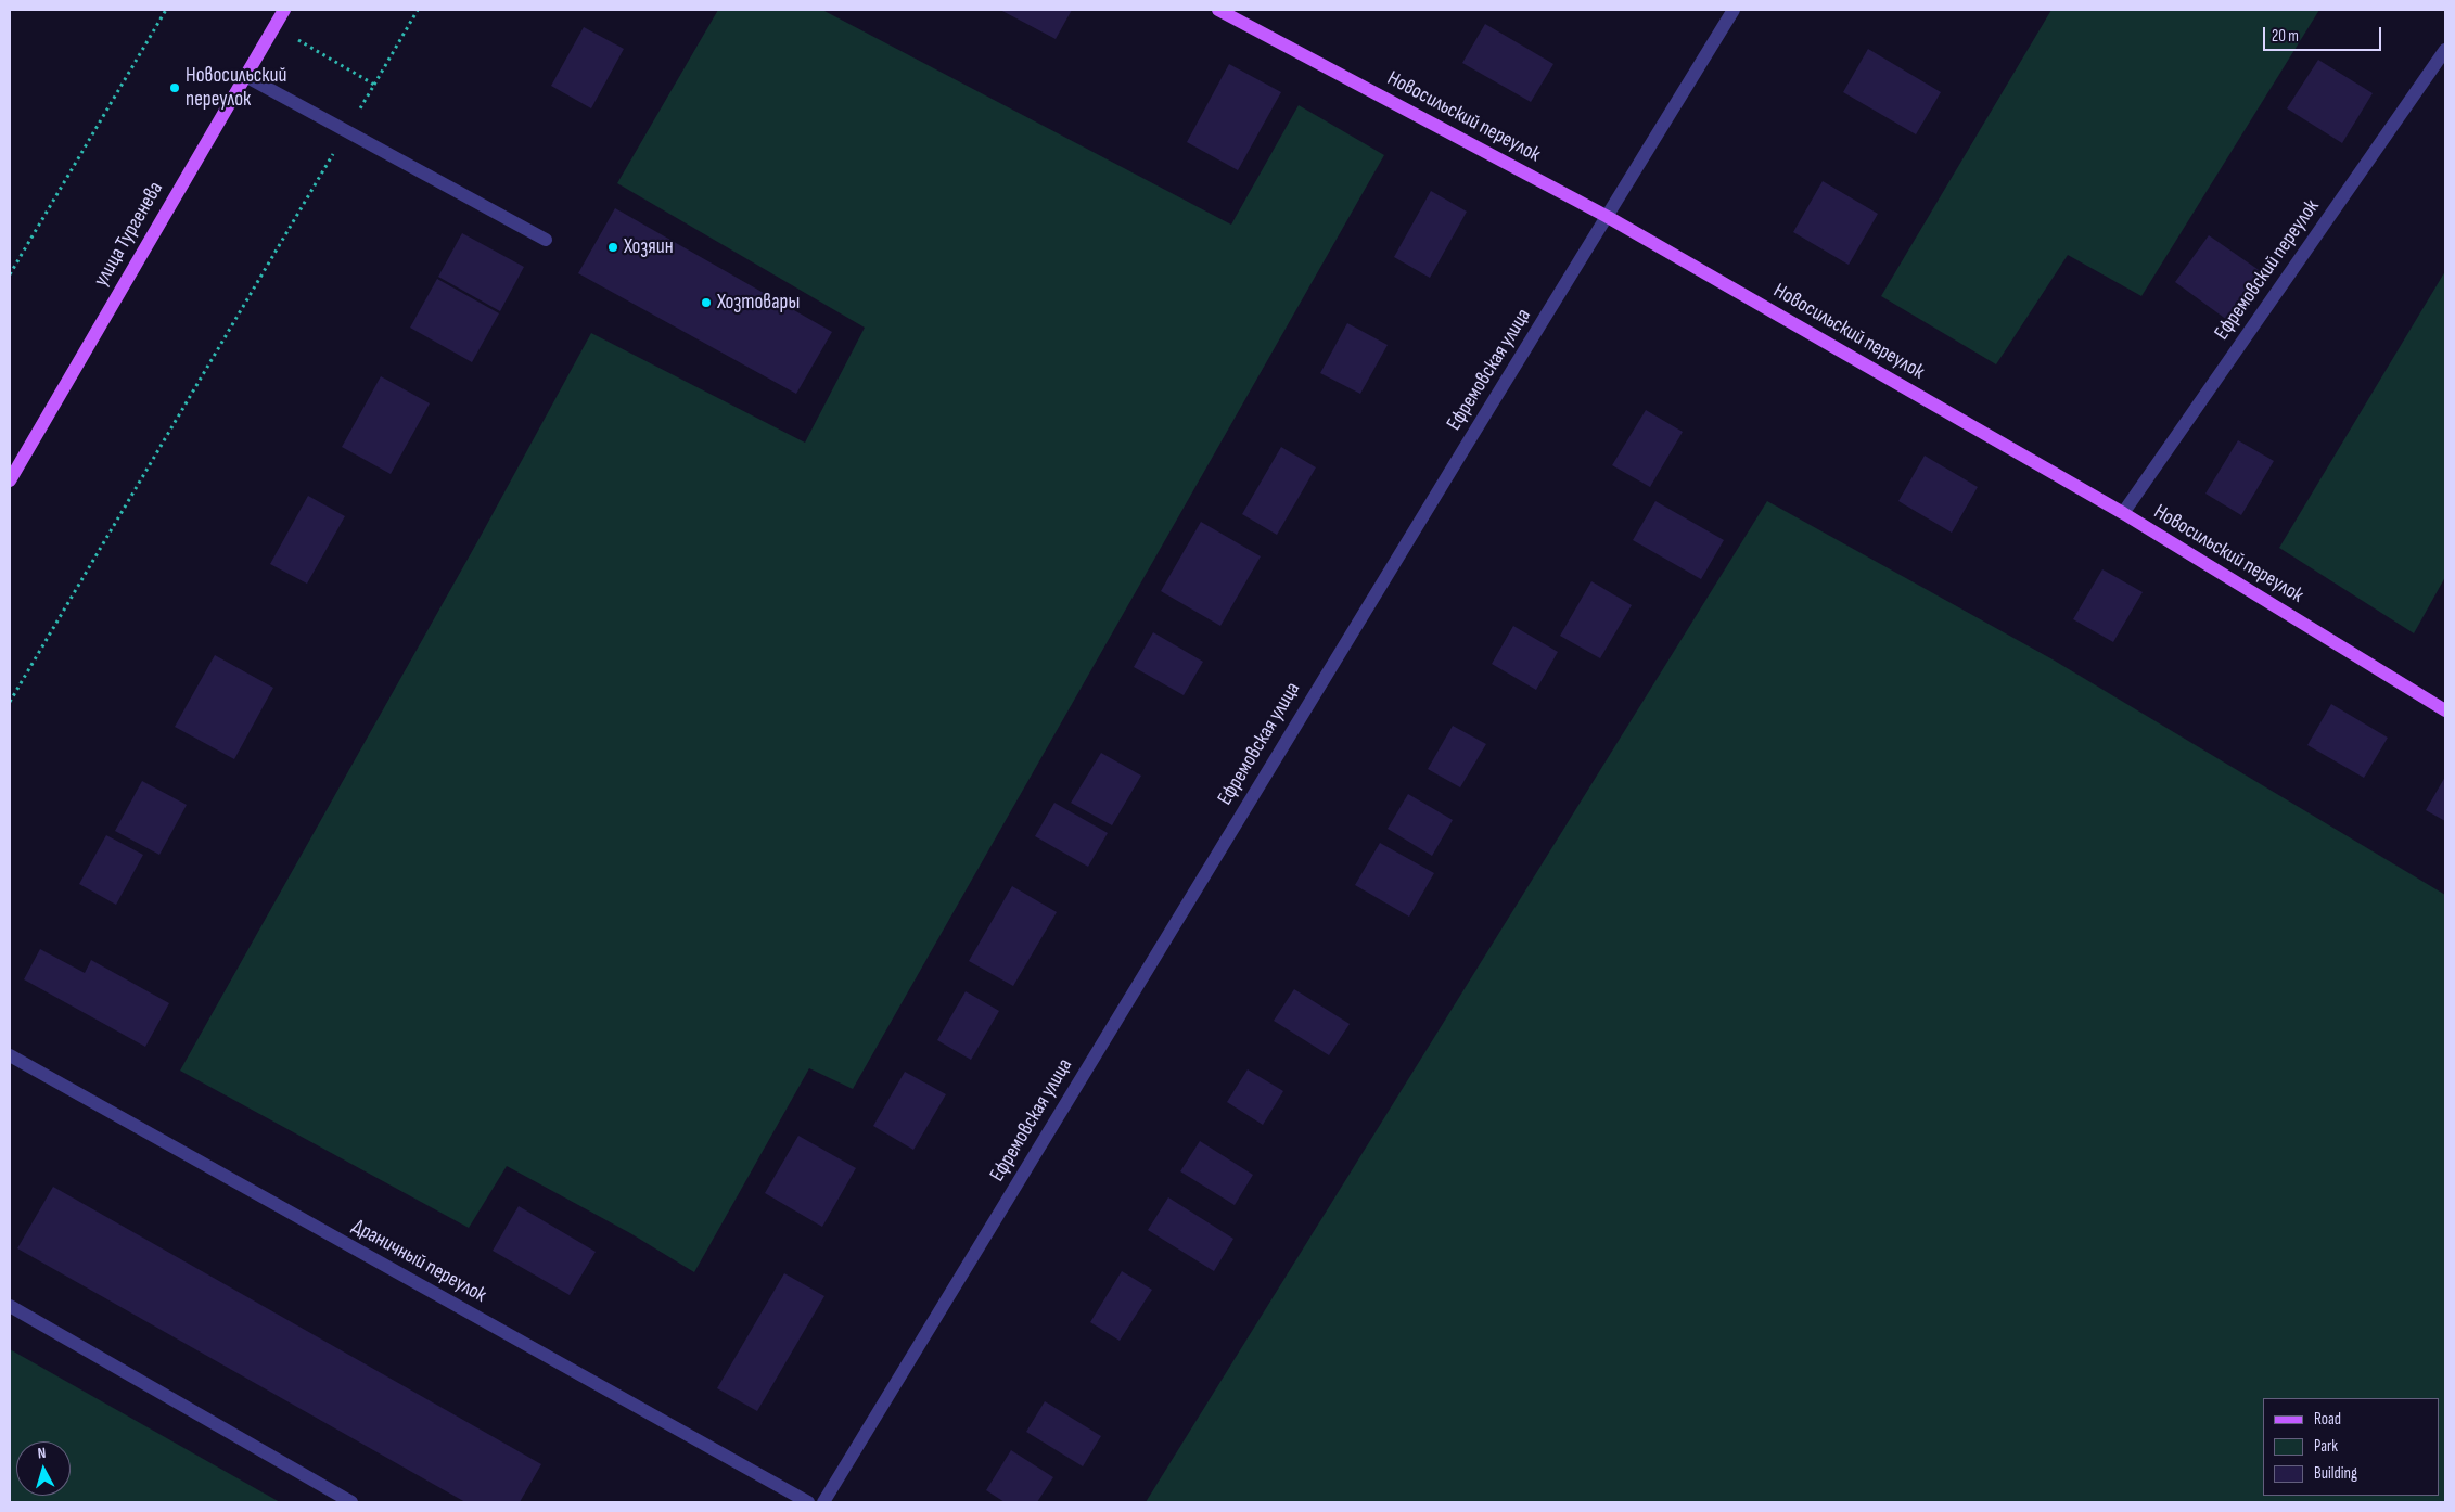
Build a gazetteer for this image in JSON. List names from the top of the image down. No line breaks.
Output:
{"streets":{"main road":["Новосильский переулок","улица Тургенева"],"street":["Ефремовский переулок","Ефремовская улица","Драничный переулок"]},"crossings":[["Новосильский переулок","Ефремовский переулок"],["Новосильский переулок","Ефремовская улица"]],"places":["Новосильский переулок","Хозяин","Хозтовары"],"legend":["Road","Park","Building"],"scale_bar":"20 m","north":"top"}
